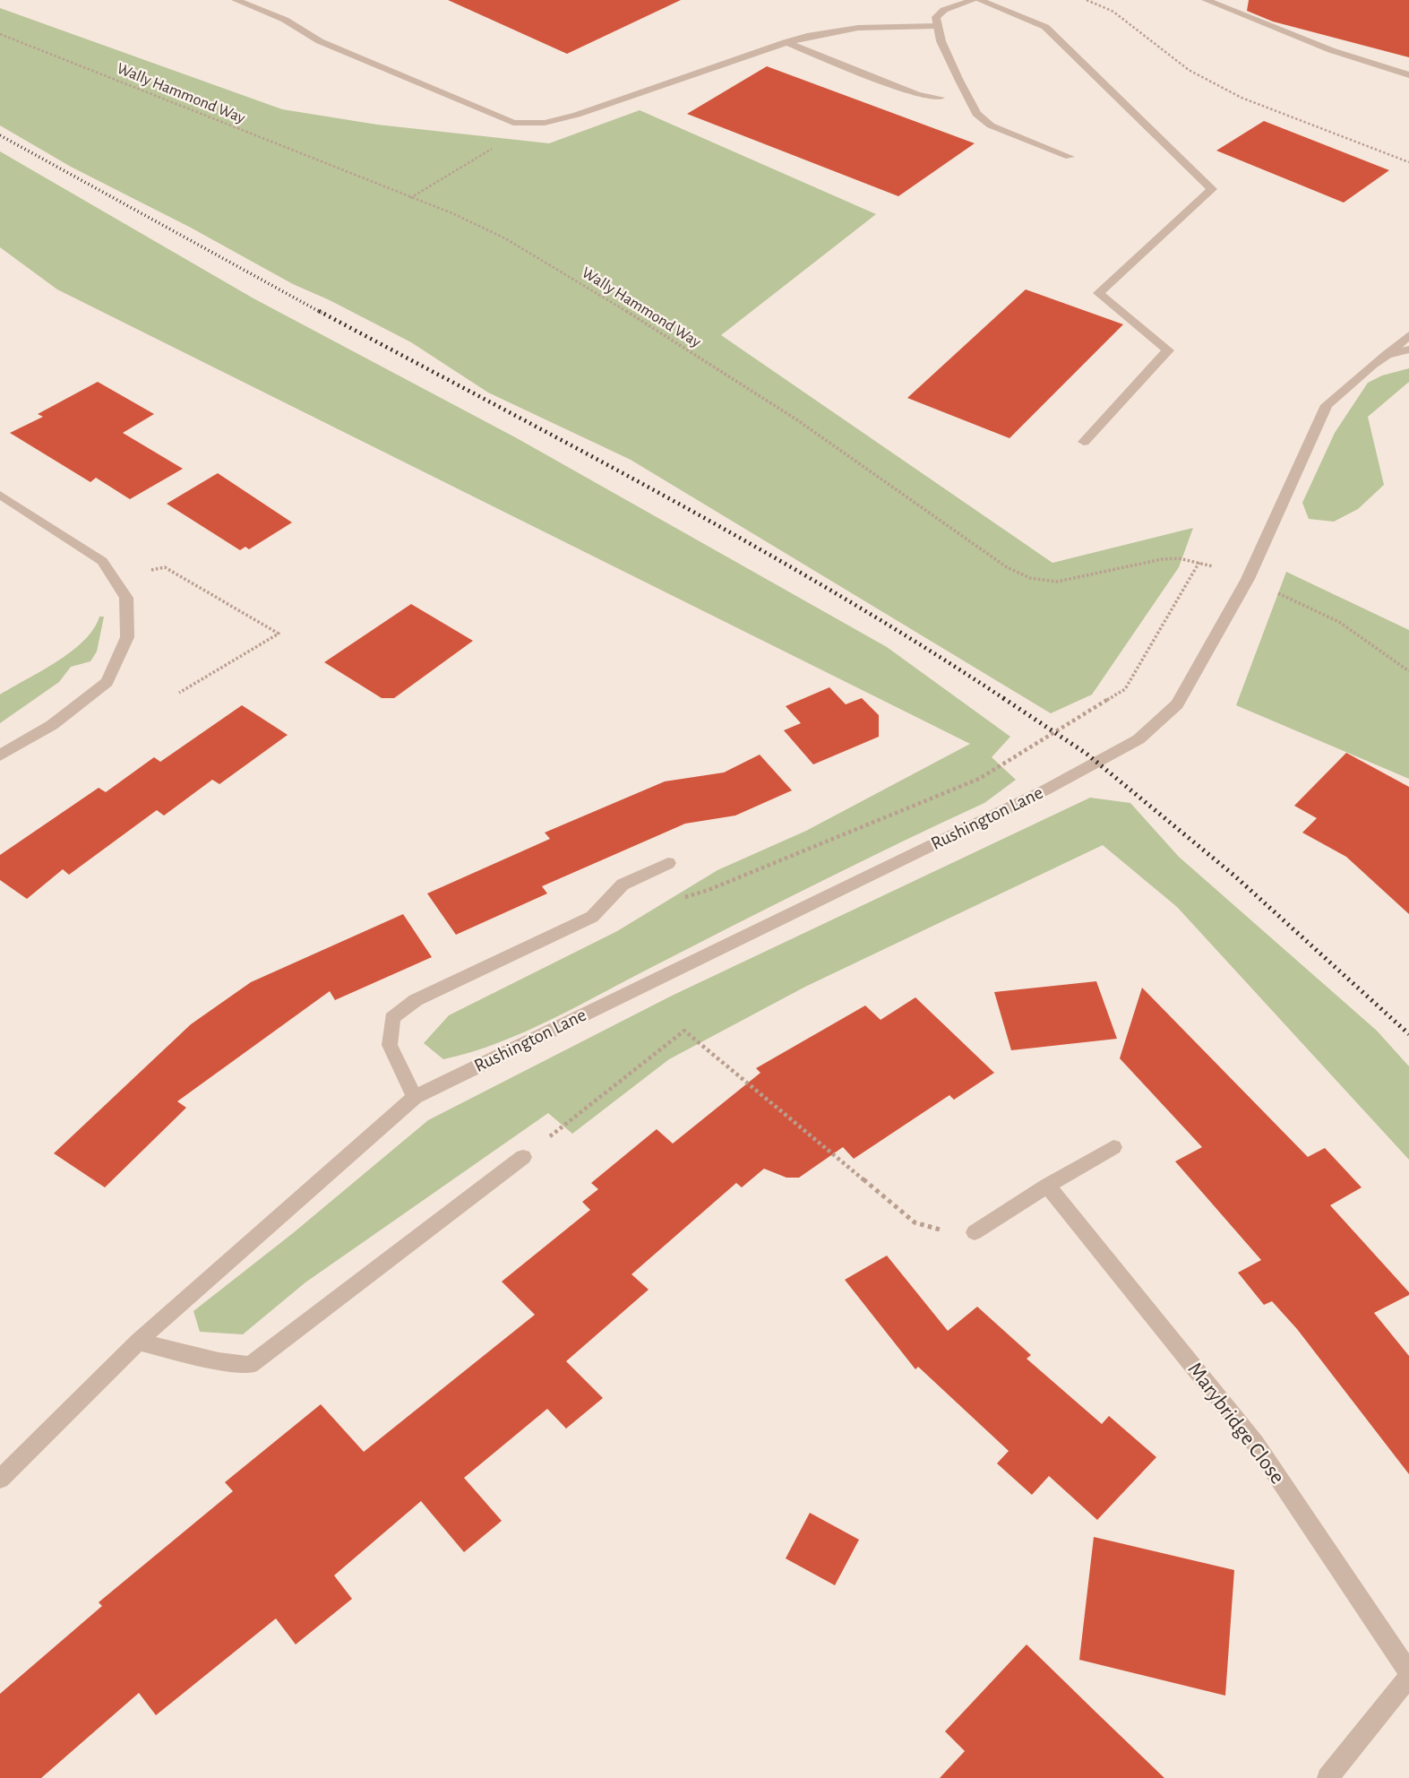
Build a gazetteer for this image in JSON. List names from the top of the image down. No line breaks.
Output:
{"streets":{"street":["Rushington Lane","Marybridge Close"],"path":["Wally Hammond Way"]},"crossings":[["Wally Hammond Way","Rushington Lane"]]}
